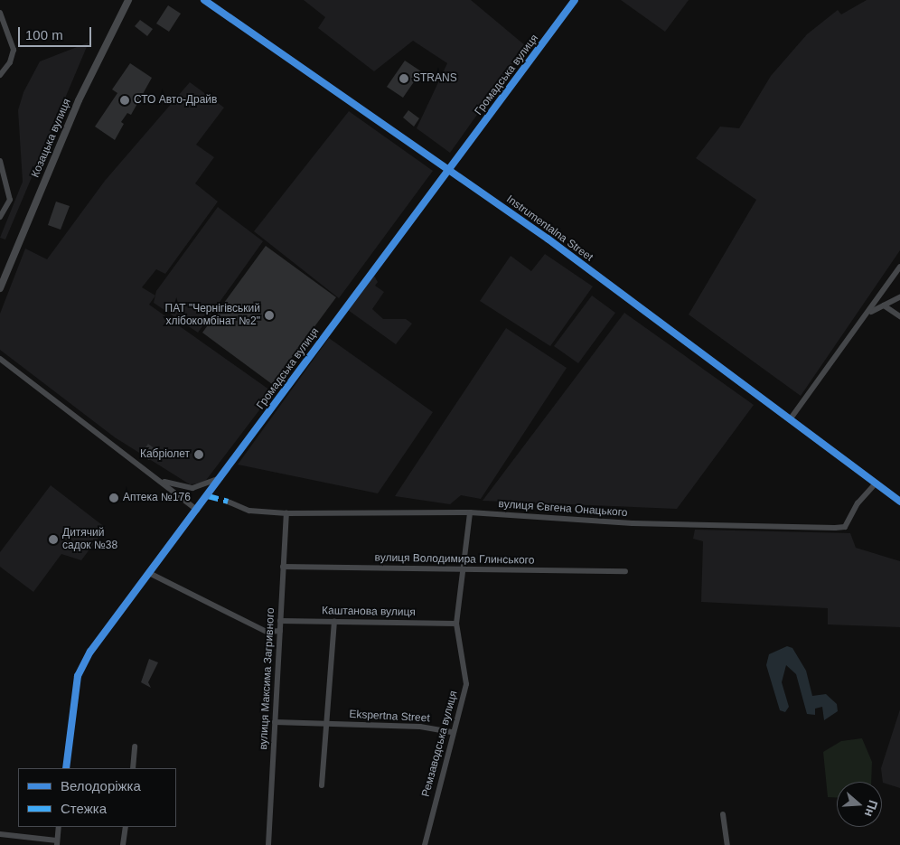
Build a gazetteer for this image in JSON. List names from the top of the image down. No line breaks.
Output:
{"streets":{"main road":["Козацька вулиця"],"street":["Громадська вулиця","Instrumentalna Street","вулиця Євгена Онацького","вулиця Володимира Глинського","Каштанова вулиця","вулиця Максима Загривного","Ekspertna Street","Ремзаводська вулиця"]},"crossings":[["Громадська вулиця","Instrumentalna Street"],["Instrumentalna Street","вулиця Євгена Онацького"],["вулиця Євгена Онацького","вулиця Максима Загривного"],["вулиця Євгена Онацького","Ремзаводська вулиця"],["вулиця Володимира Глинського","вулиця Максима Загривного"],["вулиця Володимира Глинського","Ремзаводська вулиця"],["Каштанова вулиця","вулиця Максима Загривного"],["Каштанова вулиця","Ремзаводська вулиця"],["вулиця Максима Загривного","Ekspertna Street"],["Ekspertna Street","Ремзаводська вулиця"]],"places":["STRANS","СТО Авто-Драйв","ПАТ \"Чернігівський хлібокомбінат №2\"","Кабріолет","Аптека №176","Дитячий садок №38"],"legend":["Велодоріжка","Стежка"],"scale_bar":"100 m","north":"right"}
